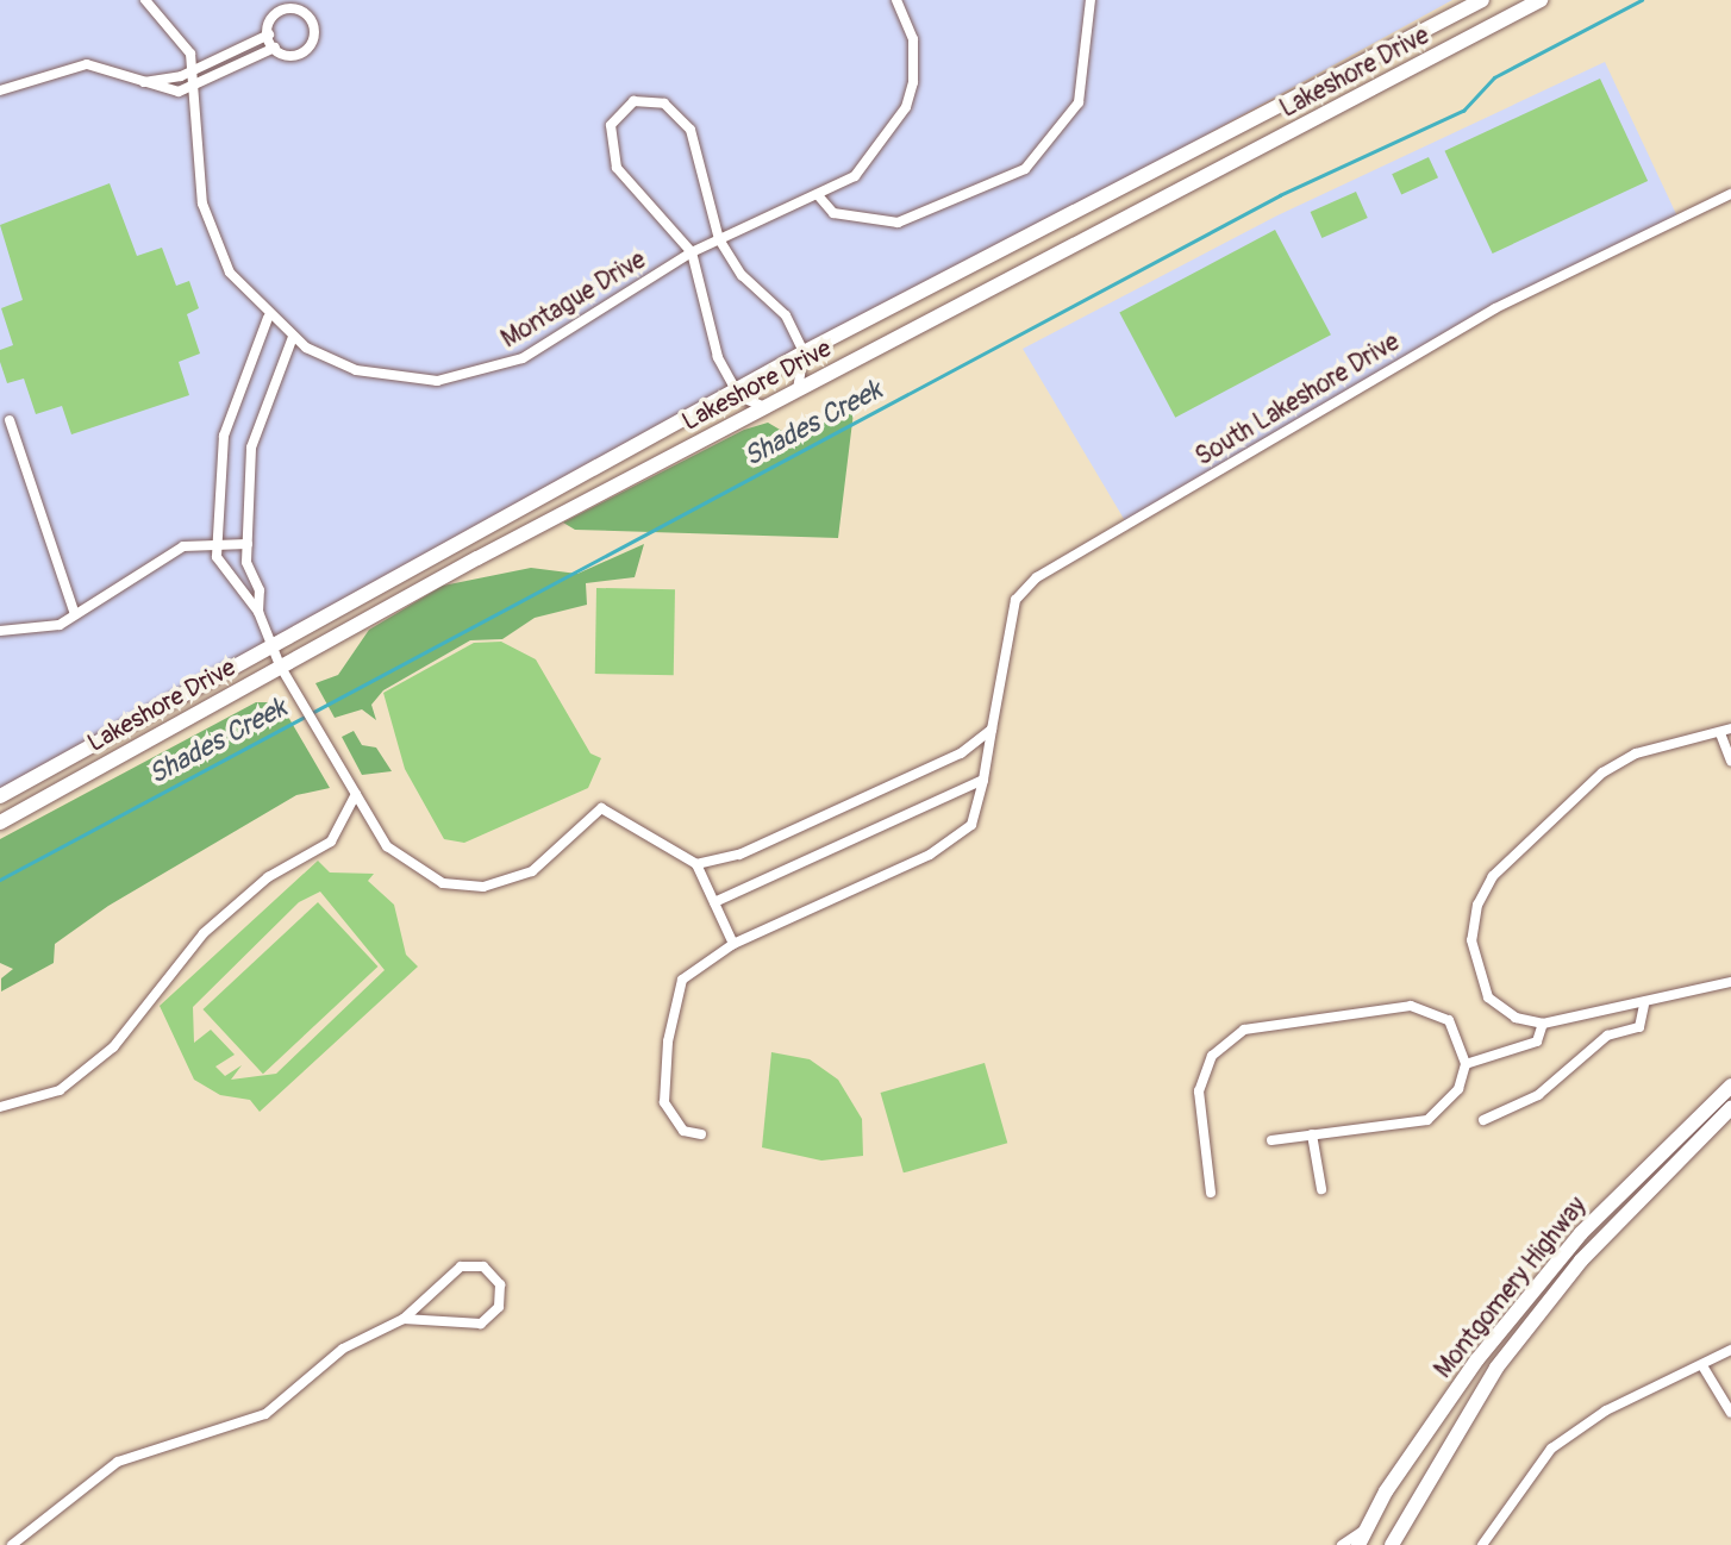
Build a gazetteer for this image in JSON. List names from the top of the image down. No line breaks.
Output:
{"streets":{"main road":["Lakeshore Drive","Montgomery Highway"],"street":["Montague Drive","South Lakeshore Drive"]},"water":["Shades Creek"]}
